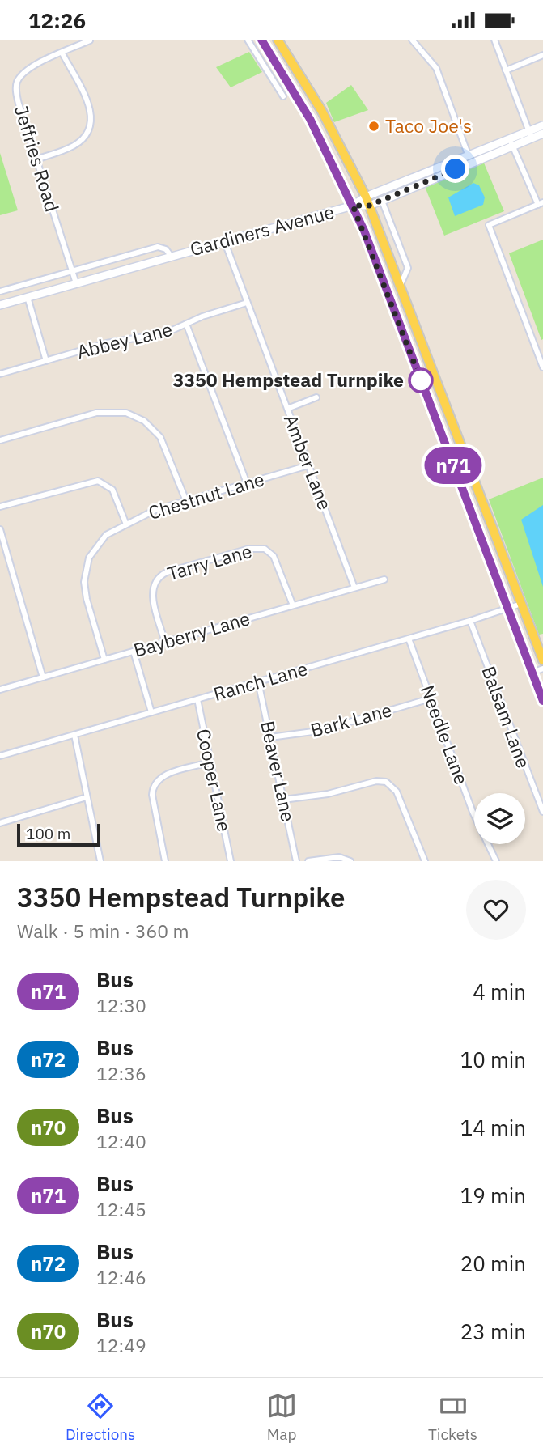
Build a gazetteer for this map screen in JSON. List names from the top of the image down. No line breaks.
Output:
{"streets":{"main road":["Gardiners Avenue"],"street":["Jeffries Road","Abbey Lane","Amber Lane","Chestnut Lane","Tarry Lane","Bayberry Lane","Ranch Lane","Balsam Lane","Bark Lane","Needle Lane","Beaver Lane","Cooper Lane"]},"crossings":[["Jeffries Road","Gardiners Avenue"],["Gardiners Avenue","Amber Lane"],["Abbey Lane","Amber Lane"],["Amber Lane","Chestnut Lane"],["Amber Lane","Bayberry Lane"],["Chestnut Lane","Bayberry Lane"],["Tarry Lane","Bayberry Lane"],["Ranch Lane","Balsam Lane"],["Ranch Lane","Needle Lane"],["Ranch Lane","Beaver Lane"],["Ranch Lane","Cooper Lane"],["Bark Lane","Needle Lane"],["Bark Lane","Beaver Lane"]],"places":["Taco Joe's","3350 Hempstead Turnpike"],"lines":["bus line n71"],"scale_bar":"100 m","page":{"status":"12:26","on_map":"n71","scale":"100 m","heading":["3350 Hempstead Turnpike","Walk · 5 min · 360 m"],"list":[{"mark":"n71","name":"Bus","note":"12:30","value":"4 min"},{"mark":"n72","name":"Bus","note":"12:36","value":"10 min"},{"mark":"n70","name":"Bus","note":"12:40","value":"14 min"},{"mark":"n71","name":"Bus","note":"12:45","value":"19 min"},{"mark":"n72","name":"Bus","note":"12:46","value":"20 min"},{"mark":"n70","name":"Bus","note":"12:49","value":"23 min"}],"tabs":["Directions","Map","Tickets"]}}
